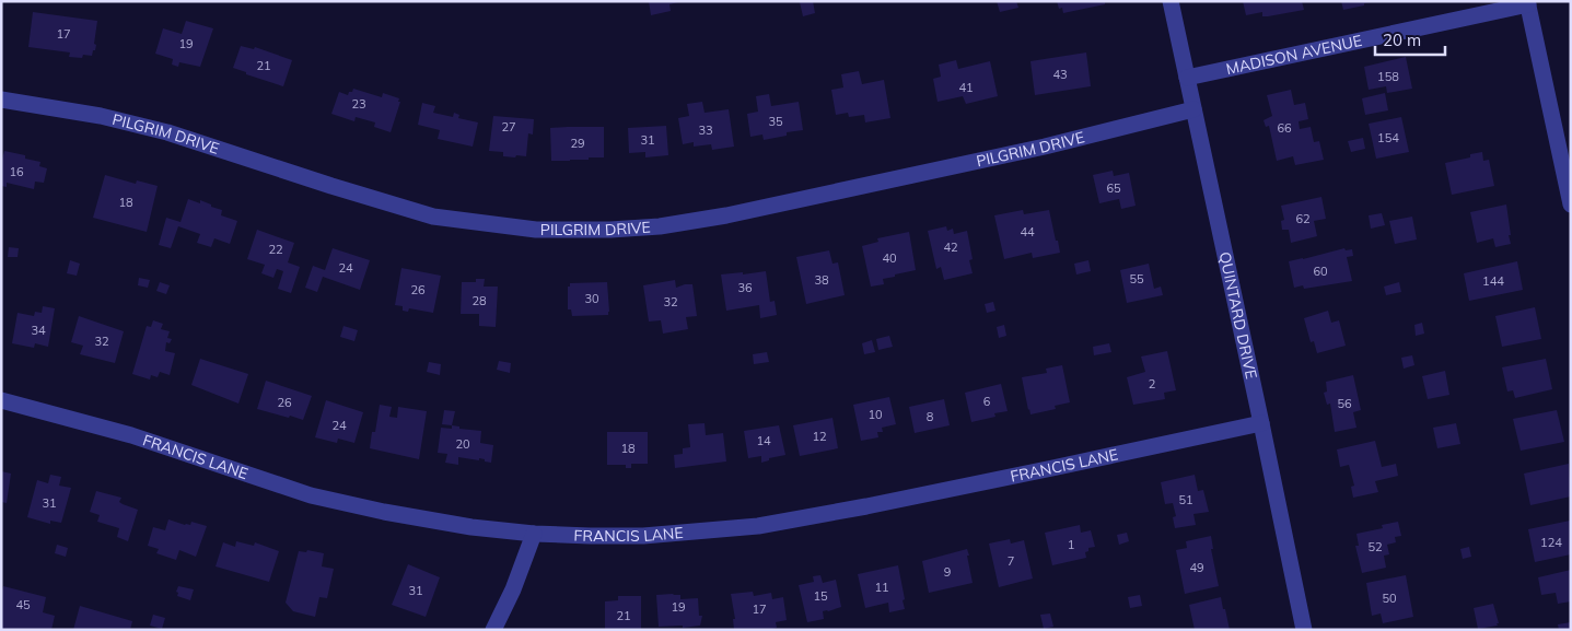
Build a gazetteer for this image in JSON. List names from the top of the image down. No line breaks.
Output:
{"streets":{"street":["MADISON AVENUE","PILGRIM DRIVE","QUINTARD DRIVE","FRANCIS LANE"]},"crossings":[["MADISON AVENUE","QUINTARD DRIVE"],["PILGRIM DRIVE","QUINTARD DRIVE"],["QUINTARD DRIVE","FRANCIS LANE"]],"house_numbers":["17","19","21","43","158","41","23","35","27","66","33","154","31","29","16","65","18","62","44","42","22","40","24","60","55","38","144","36","26","30","28","32","34","32","2","6","26","56","10","8","24","12","14","20","18","51","31","124","1","52","7","49","9","11","31","15","50","45","19","17","21"],"scale_bar":"20 m"}
